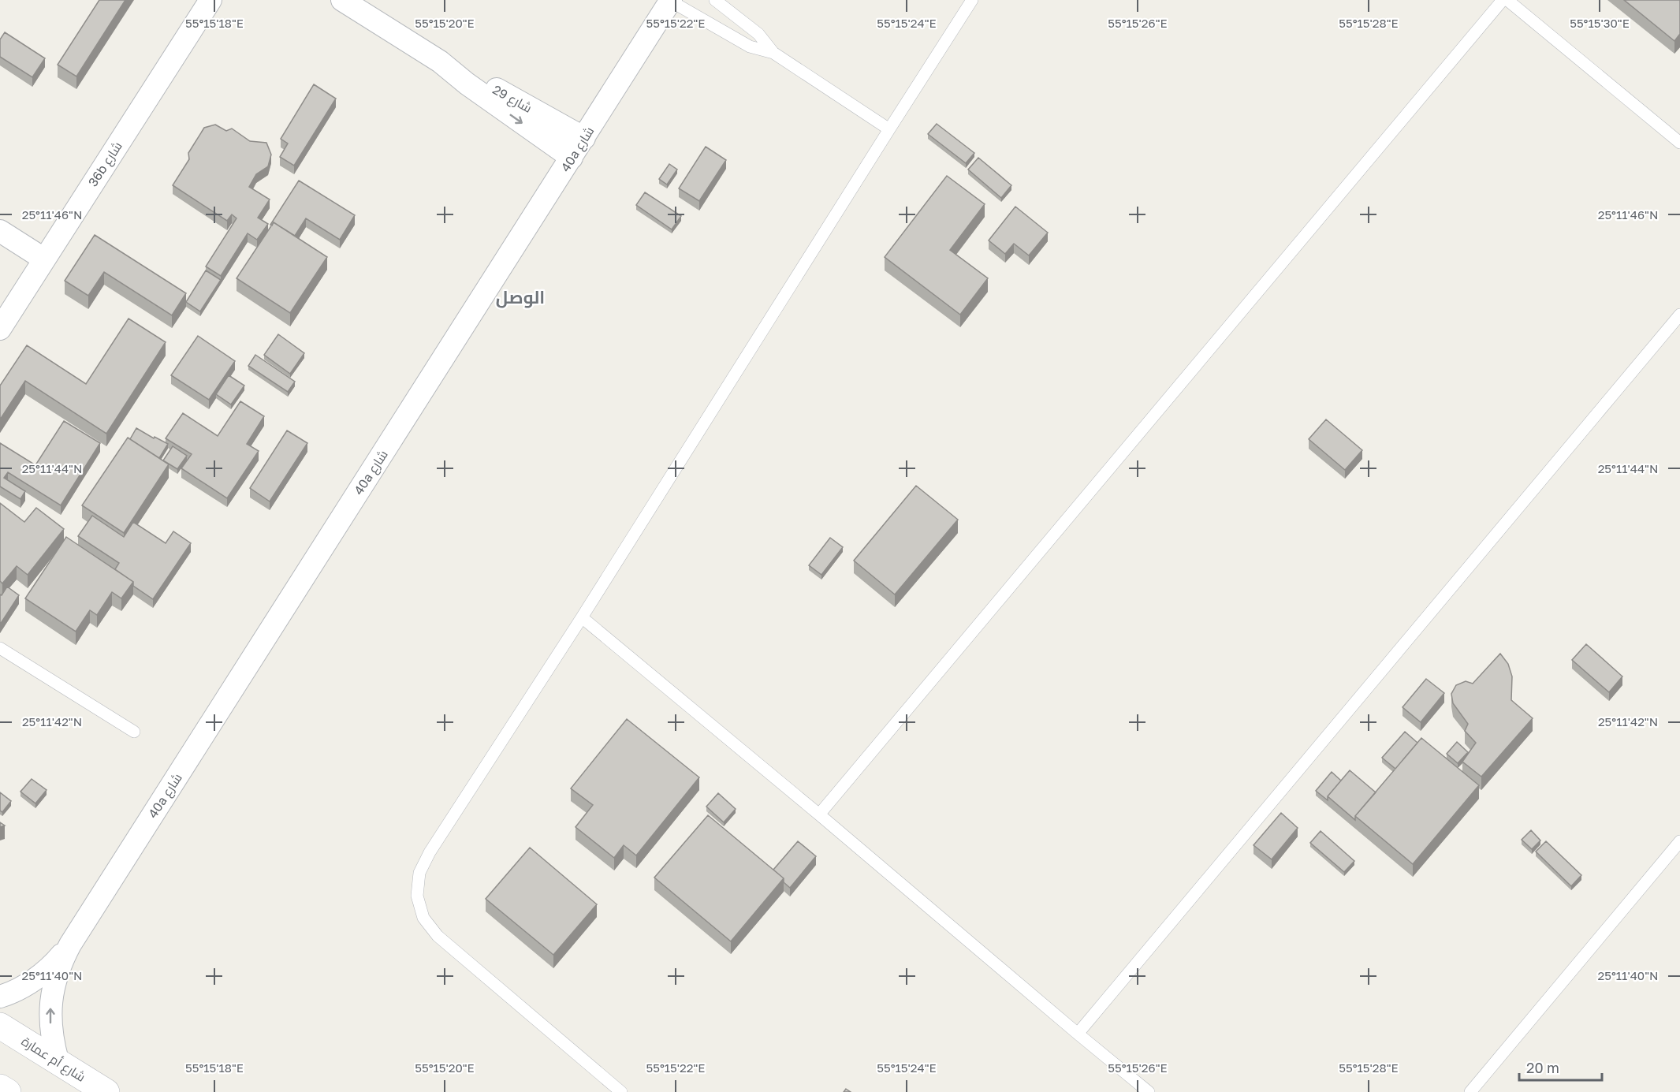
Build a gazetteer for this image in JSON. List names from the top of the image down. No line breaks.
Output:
{"streets":{"street":["شارع 29","40a شارع","36b شارع","شارع أم عمارة"]},"crossings":[["شارع 29","40a شارع"],["40a شارع","شارع أم عمارة"]],"districts":["الوصل"],"scale_bar":"20 m","coordinates":["55°15'18\"E","55°15'20\"E","55°15'22\"E","55°15'24\"E","55°15'26\"E","55°15'28\"E","55°15'30\"E","25°11'46\"N","25°11'44\"N","25°11'42\"N","25°11'40\"N"]}
